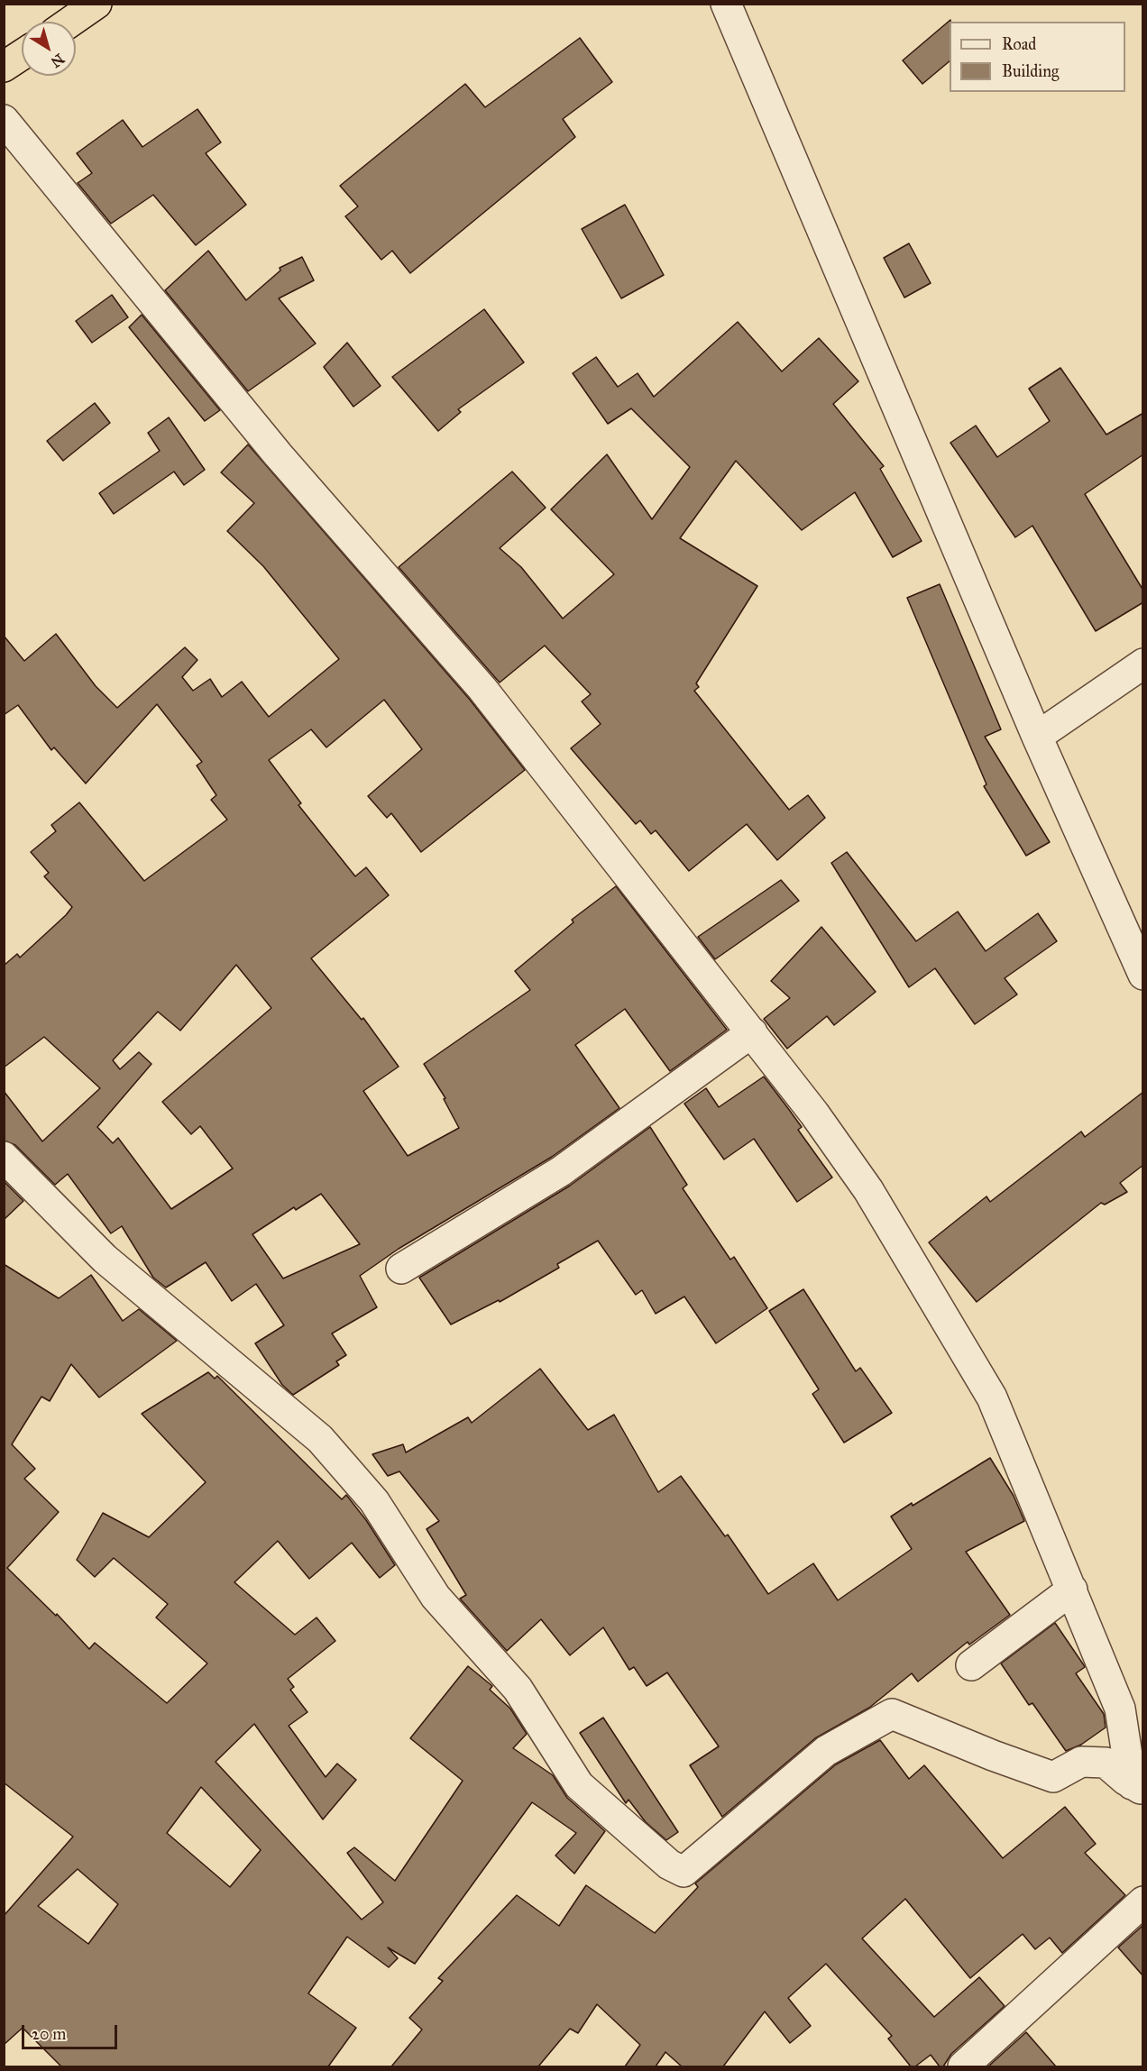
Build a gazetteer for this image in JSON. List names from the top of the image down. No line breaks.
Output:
{"legend":["Road","Building"],"scale_bar":"20 m","north":"bottom right"}
